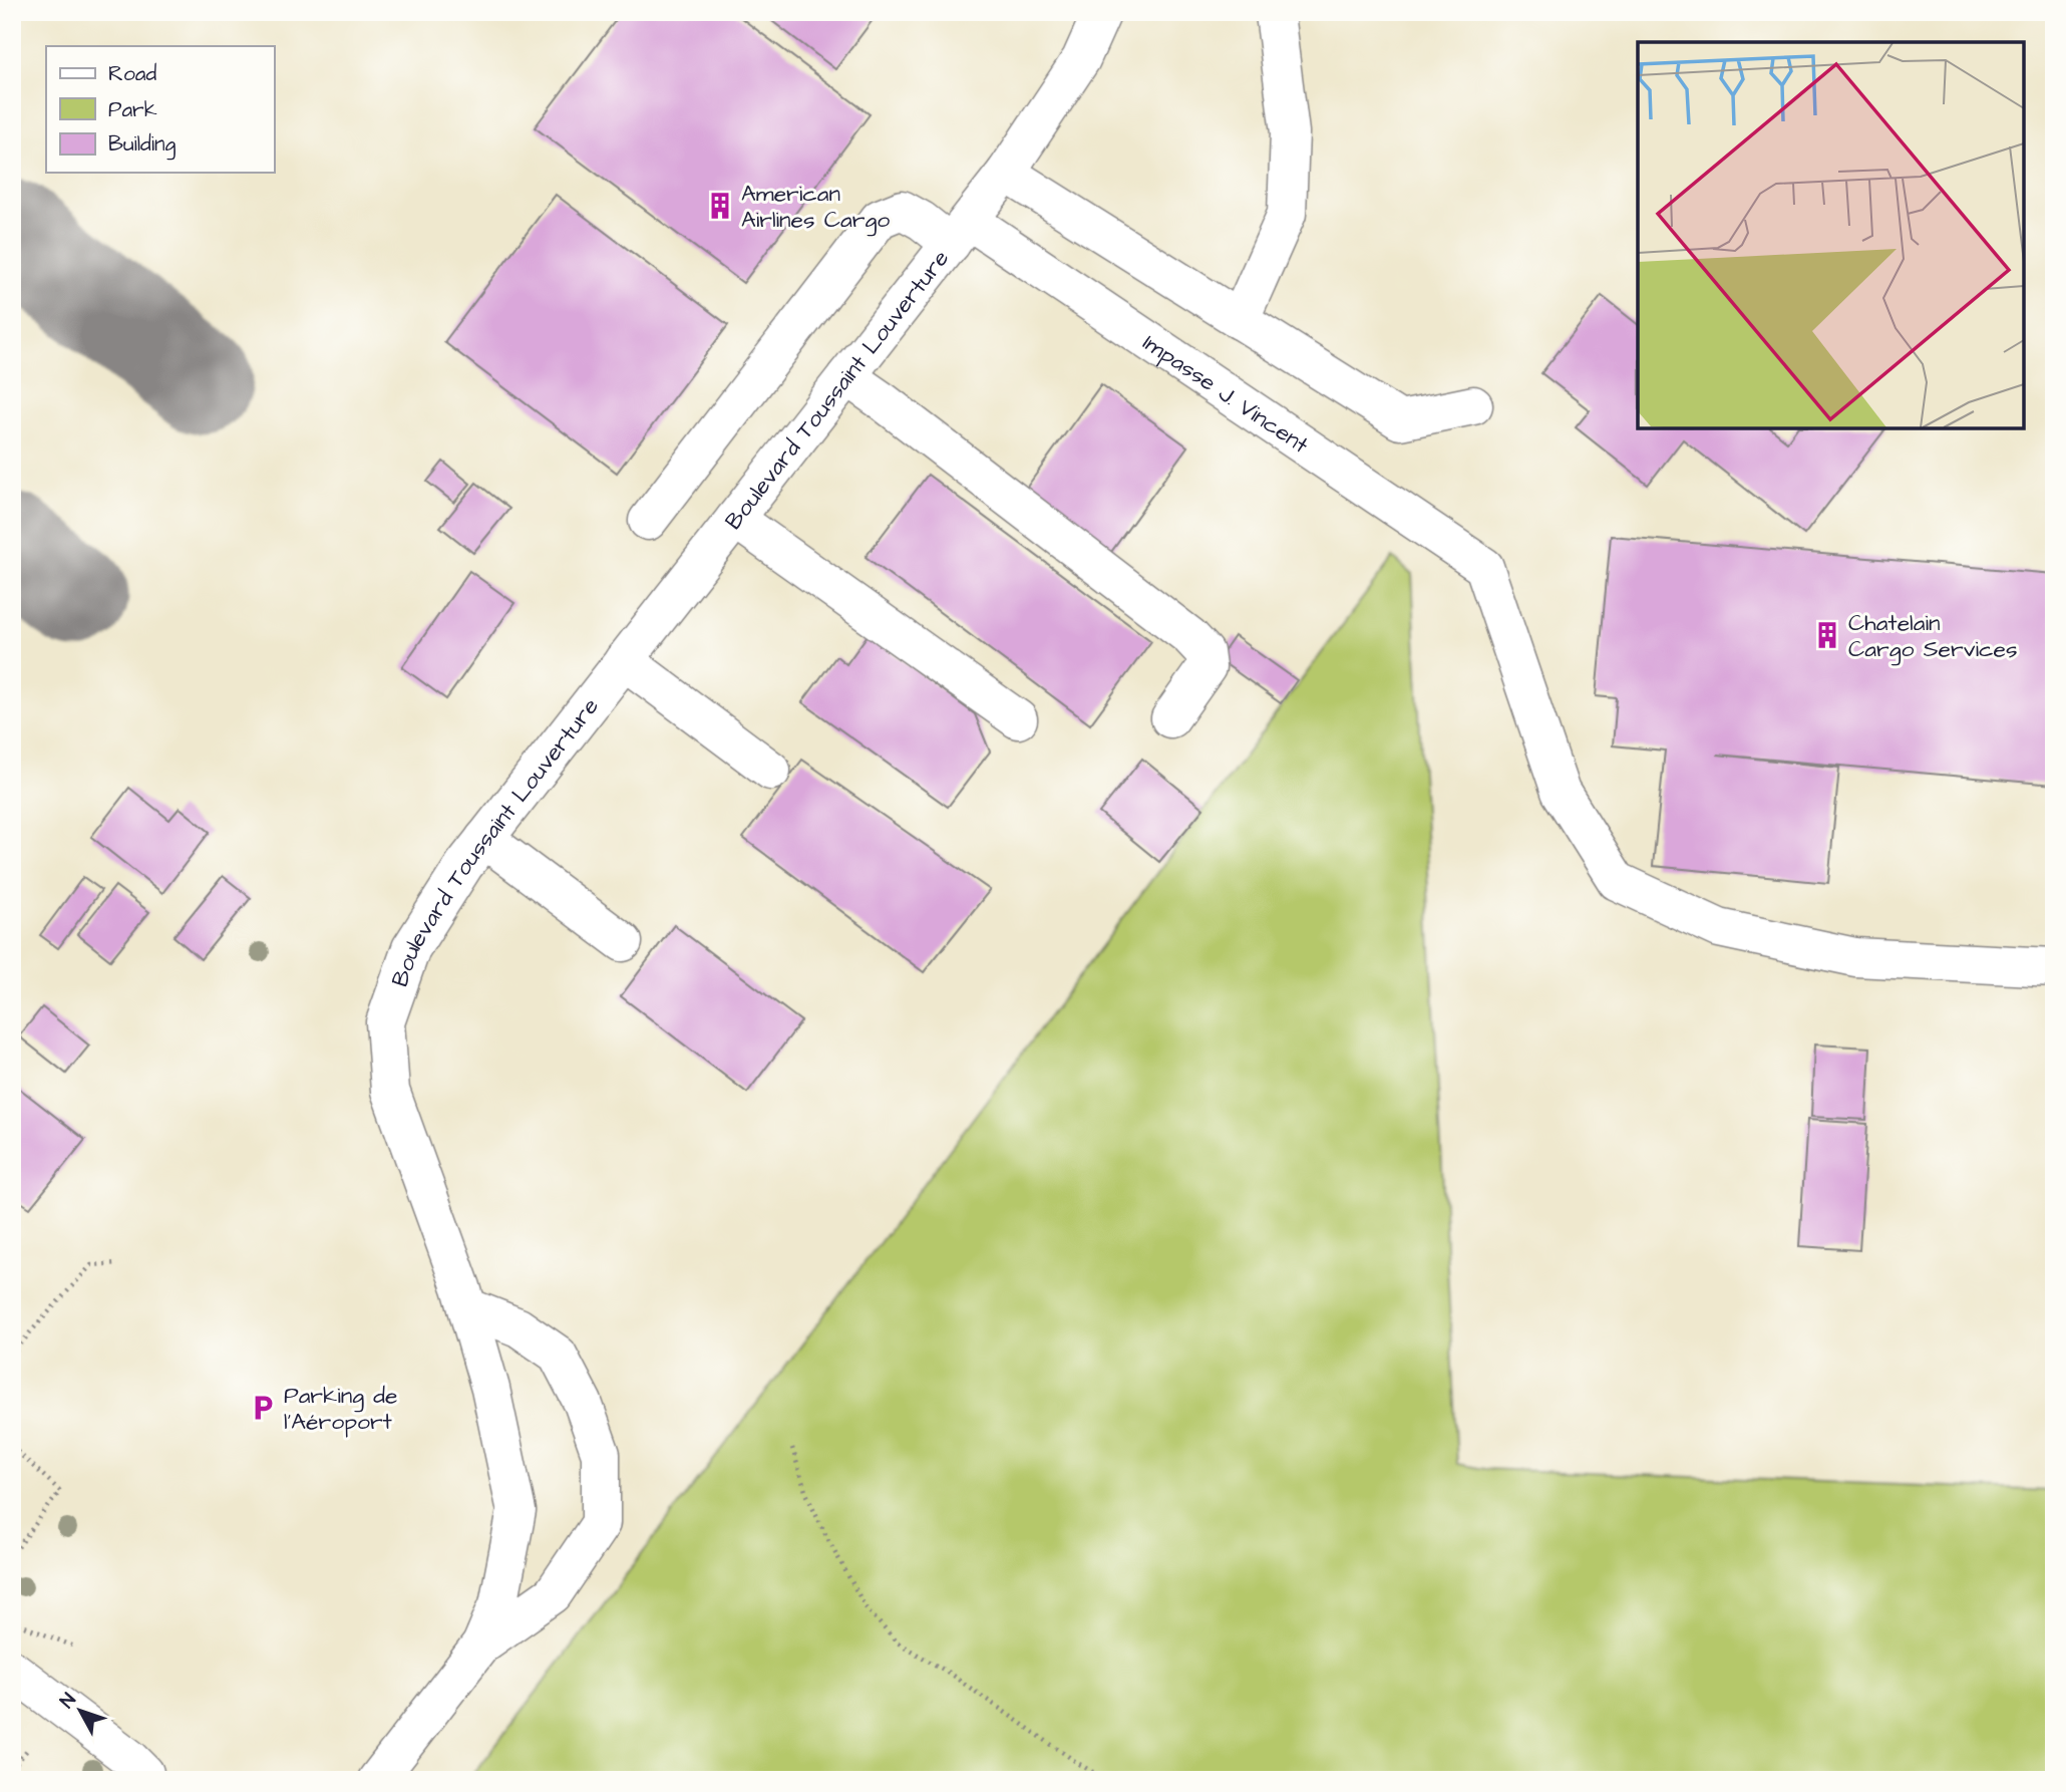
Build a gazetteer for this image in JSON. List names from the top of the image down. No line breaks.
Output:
{"streets":{"main road":["Boulevard Toussaint Louverture","Impasse J. Vincent"]},"crossings":[["Boulevard Toussaint Louverture","Impasse J. Vincent"]],"places":{"building":["American Airlines Cargo","Chatelain Cargo Services"],"parking":["Parking de l'Aéroport"]},"legend":["Road","Park","Building"],"north":"top left"}
